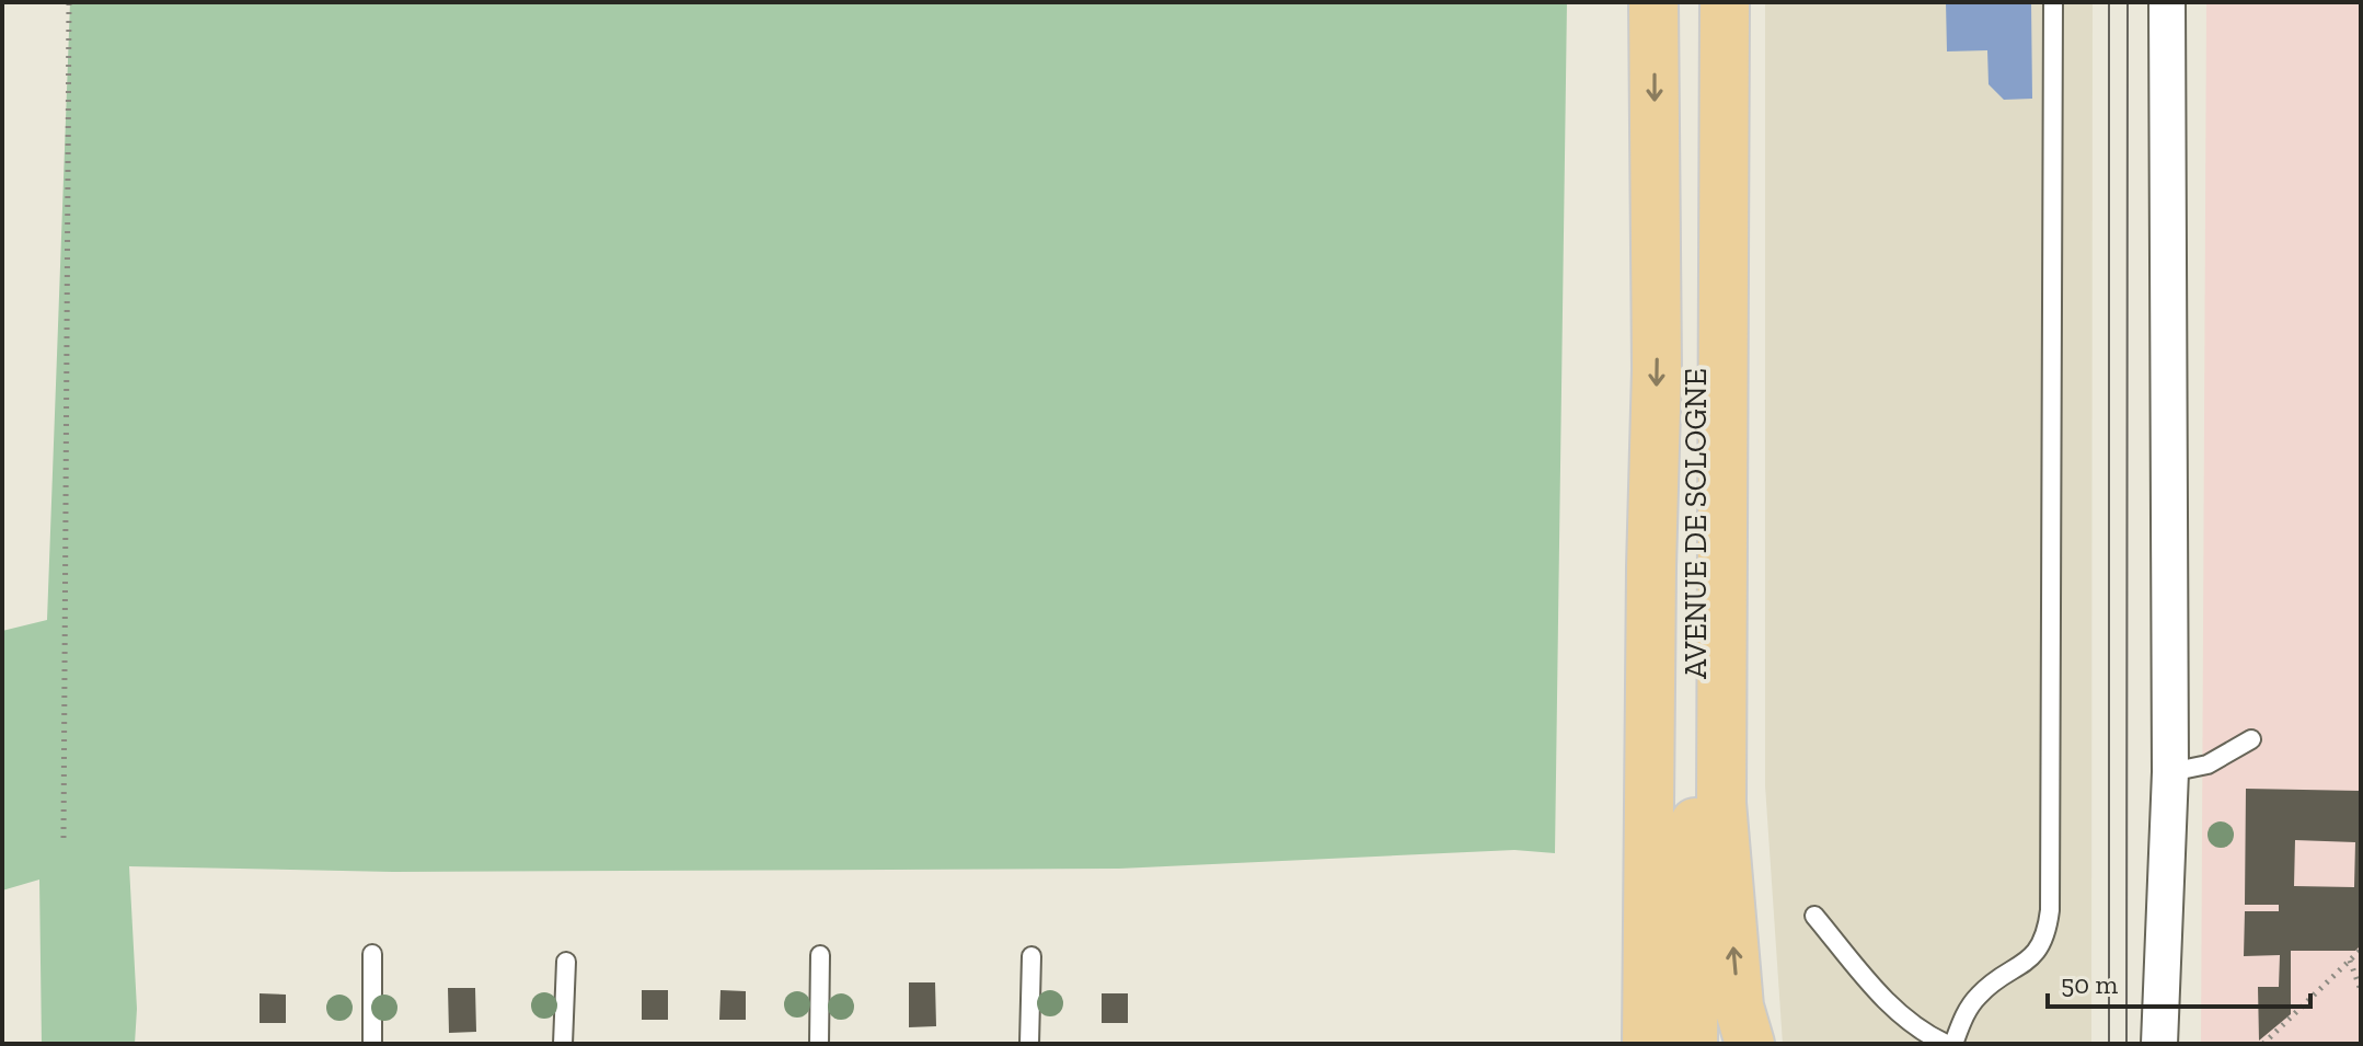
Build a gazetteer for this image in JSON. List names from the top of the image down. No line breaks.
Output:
{"streets":{"main road":["AVENUE DE SOLOGNE"]},"scale_bar":"50 m"}
